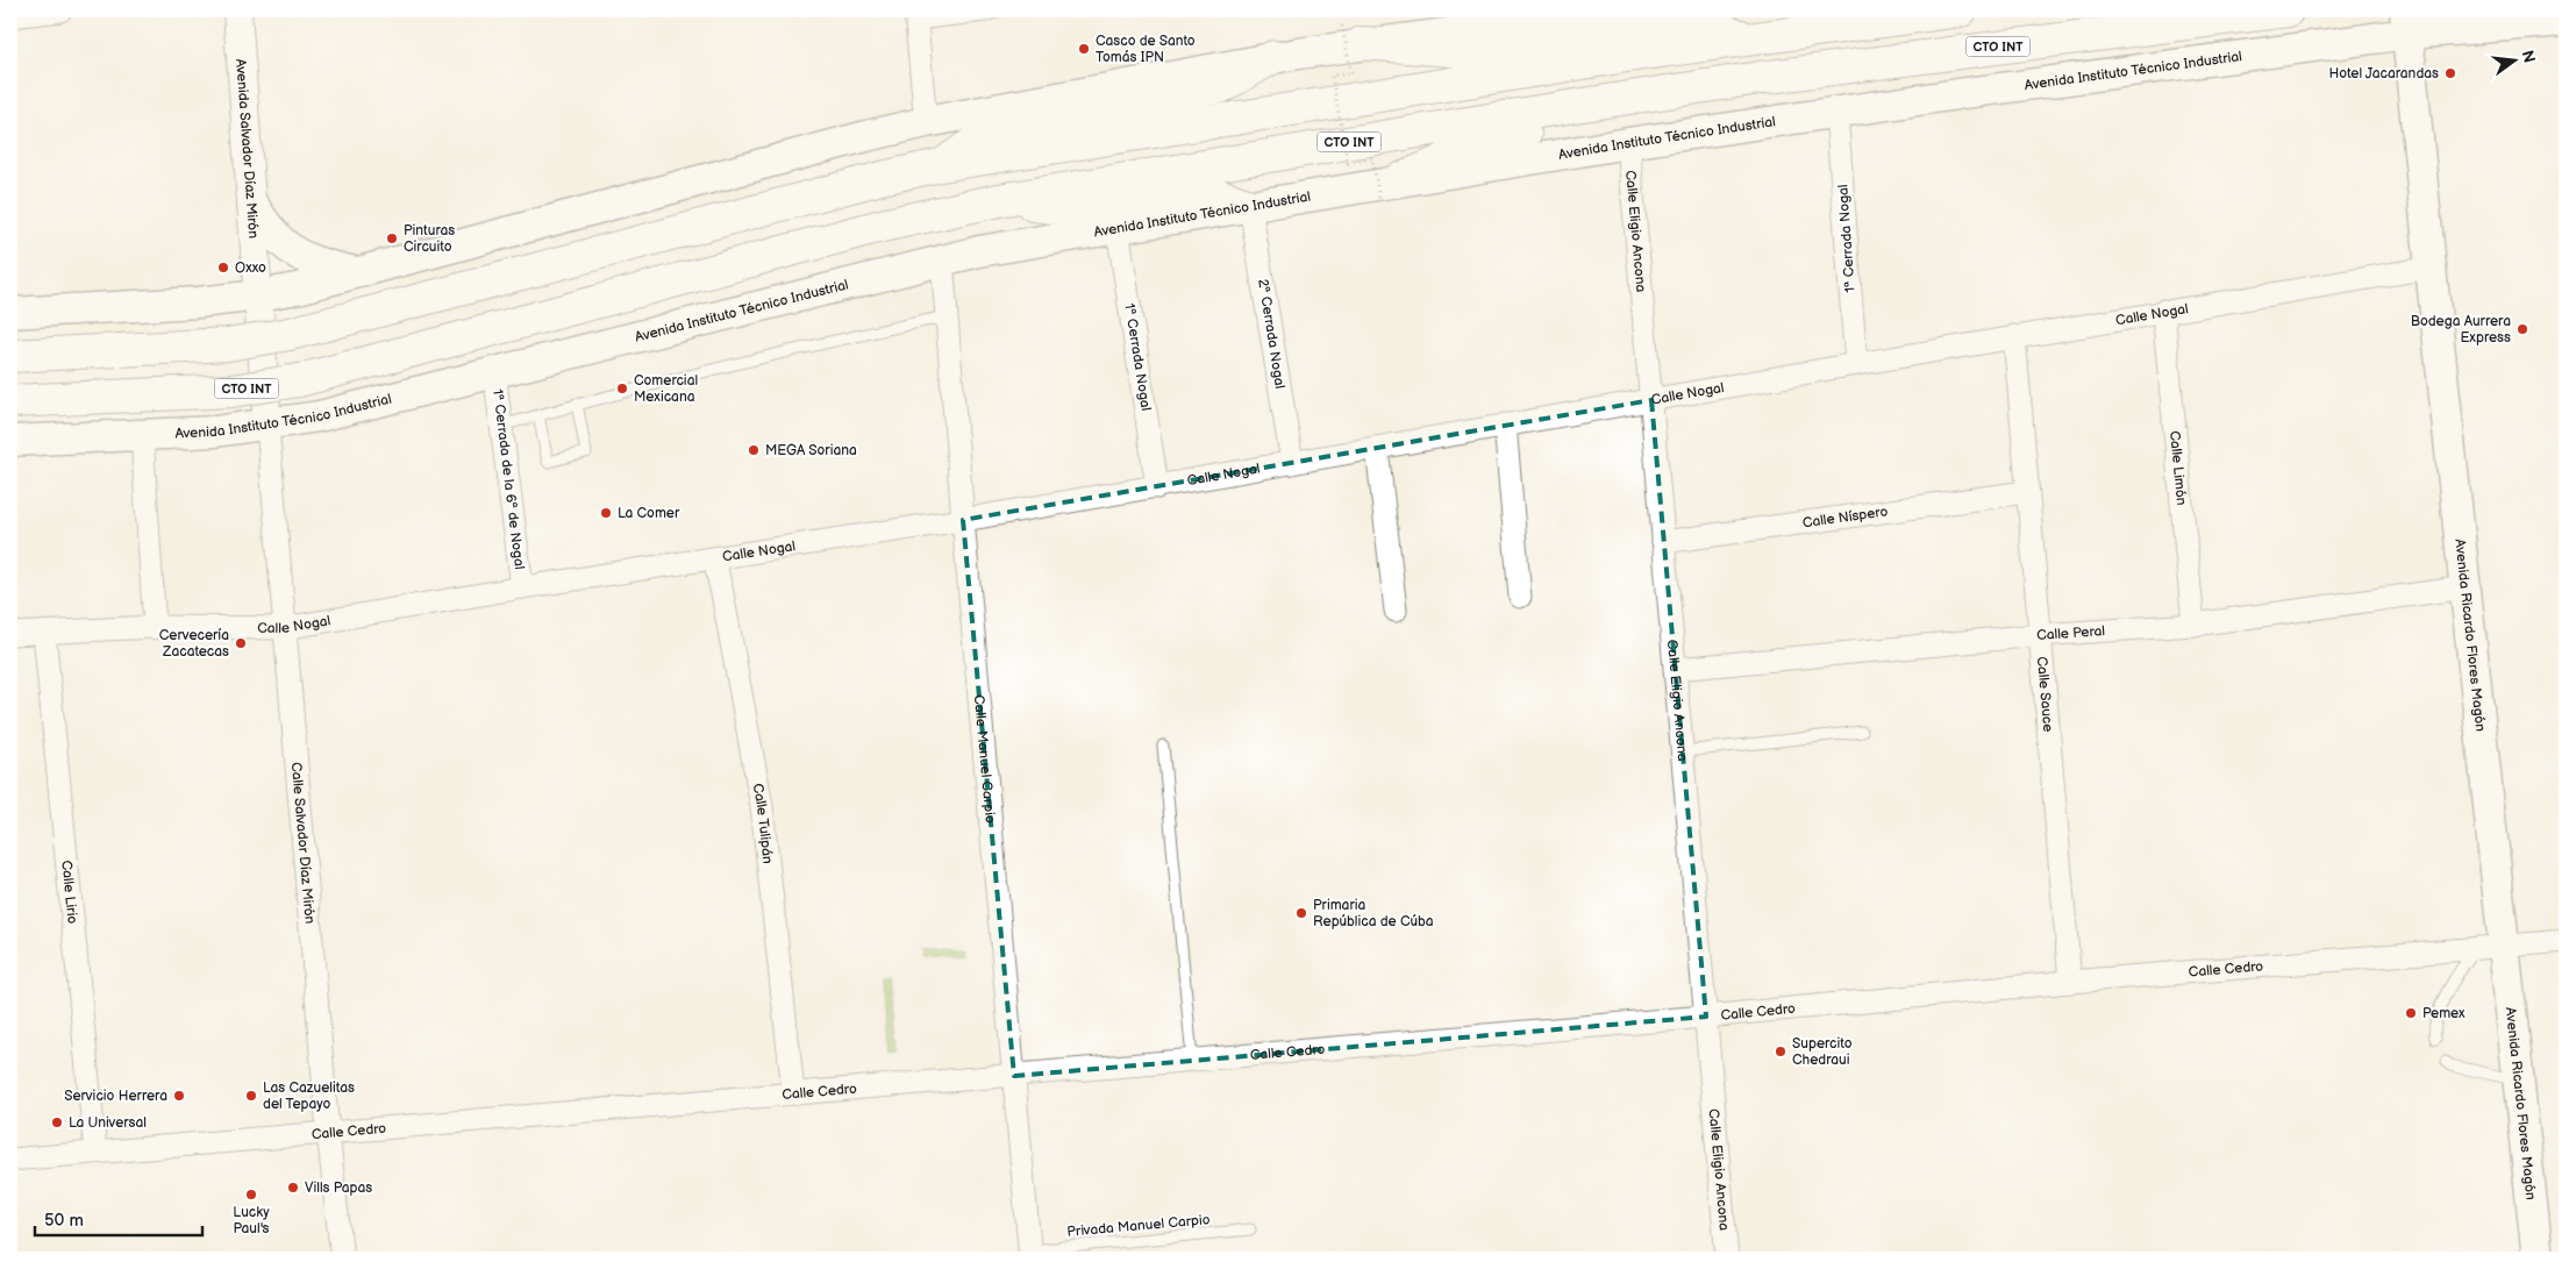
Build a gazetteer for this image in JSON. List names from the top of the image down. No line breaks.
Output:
{"streets":{"highway":["CTO INT"],"main road":["Avenida Instituto Técnico Industrial","Avenida Ricardo Flores Magón"],"street":["Avenida Salvador Díaz Mirón","Calle Eligio Ancona","1ª Cerrada Nogal","Calle Nogal","2ª Cerrada Nogal","Calle Limón","1ª Cerrada de la 6ª de Nogal","Calle Níspero","Calle Peral","Calle Sauce","Calle Manuel Carpio","Calle Tulipán","Calle Salvador Díaz Mirón","Calle Lirio","Calle Cedro"],"lane":["Privada Manuel Carpio"]},"crossings":[["Avenida Instituto Técnico Industrial","Avenida Salvador Díaz Mirón"],["Avenida Instituto Técnico Industrial","Calle Eligio Ancona"],["Avenida Instituto Técnico Industrial","1ª Cerrada Nogal"],["Avenida Instituto Técnico Industrial","2ª Cerrada Nogal"],["Avenida Instituto Técnico Industrial","1ª Cerrada de la 6ª de Nogal"],["Avenida Instituto Técnico Industrial","Avenida Ricardo Flores Magón"],["Avenida Instituto Técnico Industrial","Calle Manuel Carpio"],["Avenida Instituto Técnico Industrial","Calle Salvador Díaz Mirón"],["Avenida Salvador Díaz Mirón","Calle Salvador Díaz Mirón"],["Calle Eligio Ancona","Calle Nogal"],["Calle Eligio Ancona","Calle Níspero"],["Calle Eligio Ancona","Calle Peral"],["Calle Eligio Ancona","Calle Cedro"],["1ª Cerrada Nogal","Calle Nogal"],["Calle Nogal","2ª Cerrada Nogal"],["Calle Nogal","Calle Limón"],["Calle Nogal","1ª Cerrada de la 6ª de Nogal"],["Calle Nogal","Avenida Ricardo Flores Magón"],["Calle Nogal","Calle Sauce"],["Calle Nogal","Calle Manuel Carpio"],["Calle Nogal","Calle Tulipán"],["Calle Nogal","Calle Salvador Díaz Mirón"],["Calle Nogal","Calle Lirio"],["Calle Limón","Calle Peral"],["Calle Níspero","Calle Sauce"],["Calle Peral","Avenida Ricardo Flores Magón"],["Calle Peral","Calle Sauce"],["Avenida Ricardo Flores Magón","Calle Cedro"],["Calle Sauce","Calle Cedro"],["Calle Manuel Carpio","Calle Cedro"],["Calle Manuel Carpio","Privada Manuel Carpio"],["Calle Tulipán","Calle Cedro"],["Calle Salvador Díaz Mirón","Calle Cedro"],["Calle Lirio","Calle Cedro"]],"places":["Casco de Santo Tomás IPN","Hotel Jacarandas","Pinturas Circuito","Oxxo","Bodega Aurrera Express","Comercial Mexicana","MEGA Soriana","La Comer","Cervecería Zacatecas","Primaria República de Cúba","Pemex","Supercito Chedraui","Servicio Herrera","Las Cazuelitas del Tepayo","La Universal","Vills Papas","Lucky Paul's"],"scale_bar":"50 m","north":"right"}
